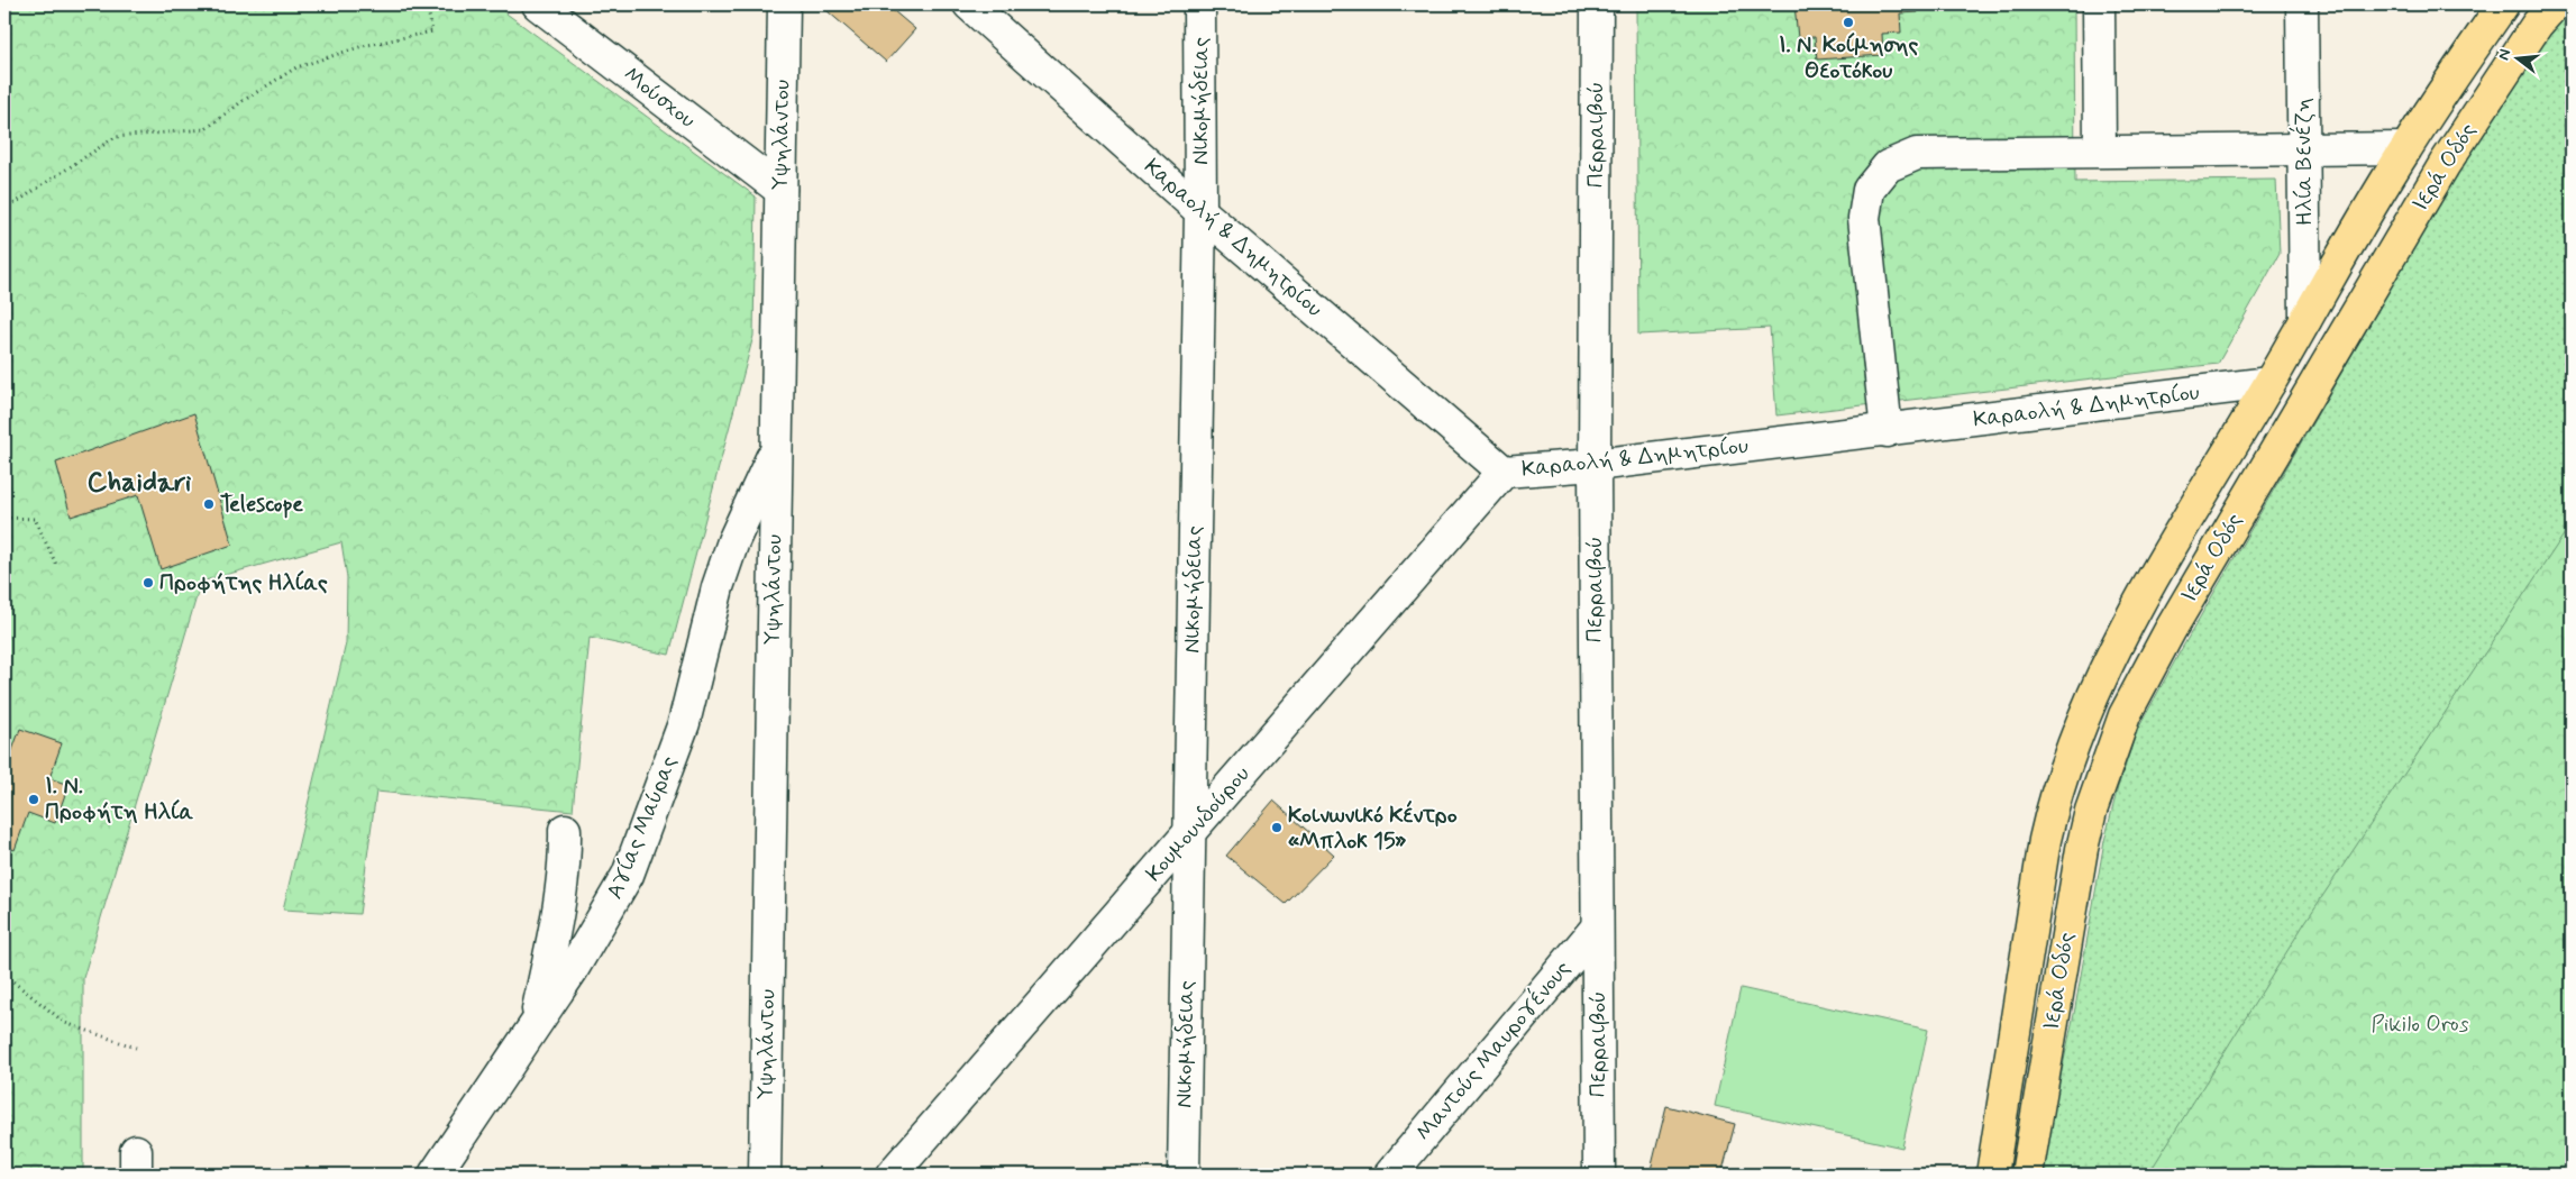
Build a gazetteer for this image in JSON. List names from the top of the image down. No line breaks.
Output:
{"streets":{"main road":["Ιερά Οδός"],"street":["Μούσχου","Νικομήδειας","Υψηλάντου","Περραιβού","Ηλία Βενέζη","Καραολή & Δημητρίου","Κουμουνδούρου","Αγίας Μαύρας","Μαντούς Μαυρογένους"]},"crossings":[["Μούσχου","Υψηλάντου"],["Νικομήδειας","Καραολή & Δημητρίου"],["Νικομήδειας","Κουμουνδούρου"],["Υψηλάντου","Αγίας Μαύρας"],["Περραιβού","Καραολή & Δημητρίου"],["Περραιβού","Μαντούς Μαυρογένους"],["Ηλία Βενέζη","Ιερά Οδός"],["Ιερά Οδός","Καραολή & Δημητρίου"],["Καραολή & Δημητρίου","Κουμουνδούρου"]],"districts":["Chaidari"],"parks":["Pikilo Oros"],"places":["Ι. Ν. Κοίμησης Θεοτόκου","Telescope","Προφήτης Ηλίας","Ι. Ν. Προφήτη Ηλία","Κοινωνικό Κέντρο «Μπλοκ 15»"],"north":"left"}
